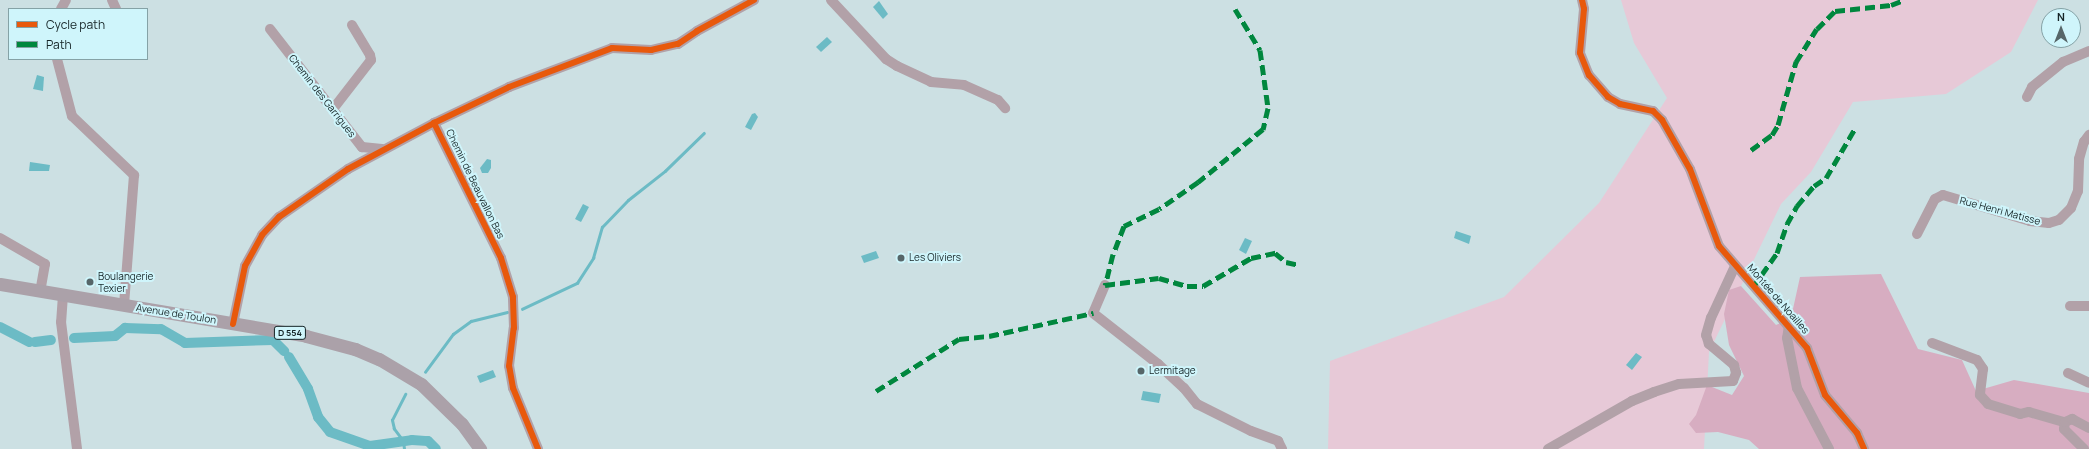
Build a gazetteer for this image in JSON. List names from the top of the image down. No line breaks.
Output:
{"streets":{"main road":["Avenue de Toulon","D 554"],"street":["Chemin des Garrigues","Chemin de Beauvallon Bas","Rue Henri Matisse","Montée de Noailles"]},"places":["Les Oliviers","Boulangerie Texier","Lermitage"],"legend":["Cycle path","Path"],"north":"top"}
